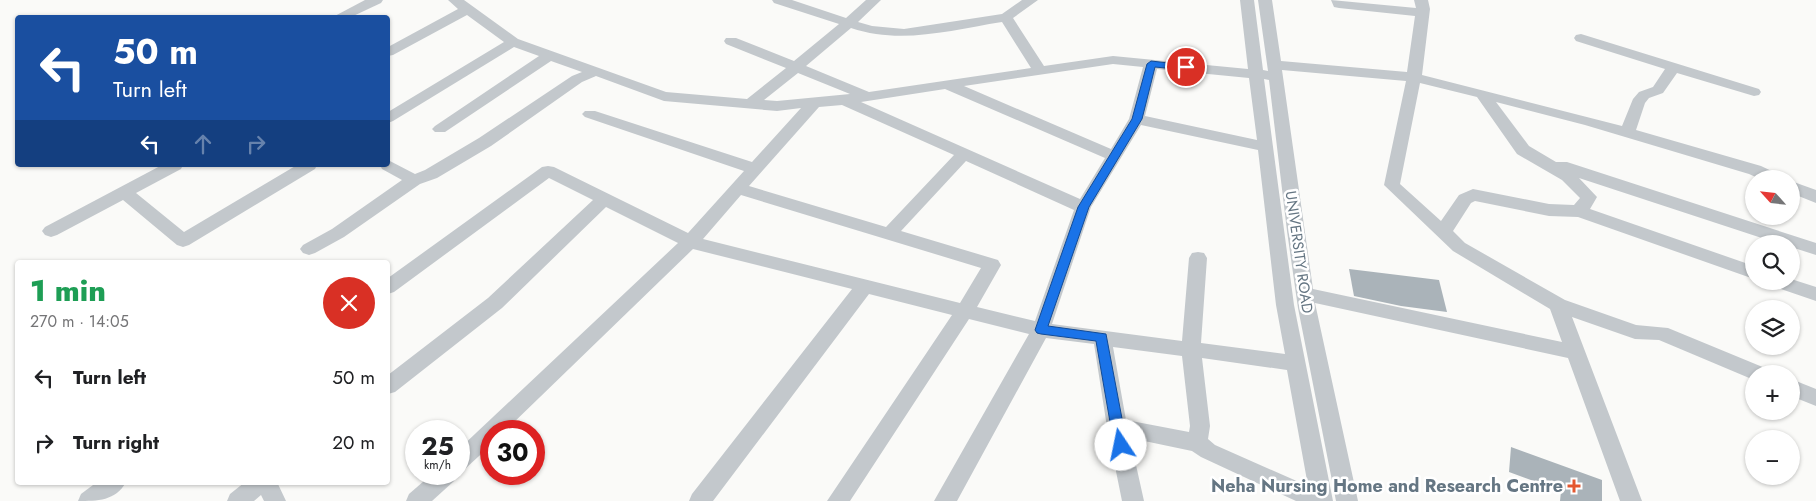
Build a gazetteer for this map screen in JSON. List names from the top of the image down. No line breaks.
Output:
{"streets":{"street":["UNIVERSITY ROAD"]},"places":{"health":["Neha Nursing Home and Research Centre"]},"north":"top left","page":{"turn":["50 m","Turn left"],"map_buttons":["+","−"],"heading":["1 min","270 m · 14:05"],"list":[{"name":"Turn left","value":"50 m"},{"name":"Turn right","value":"20 m"}],"speed":"25 km/h","limit":"30"}}
